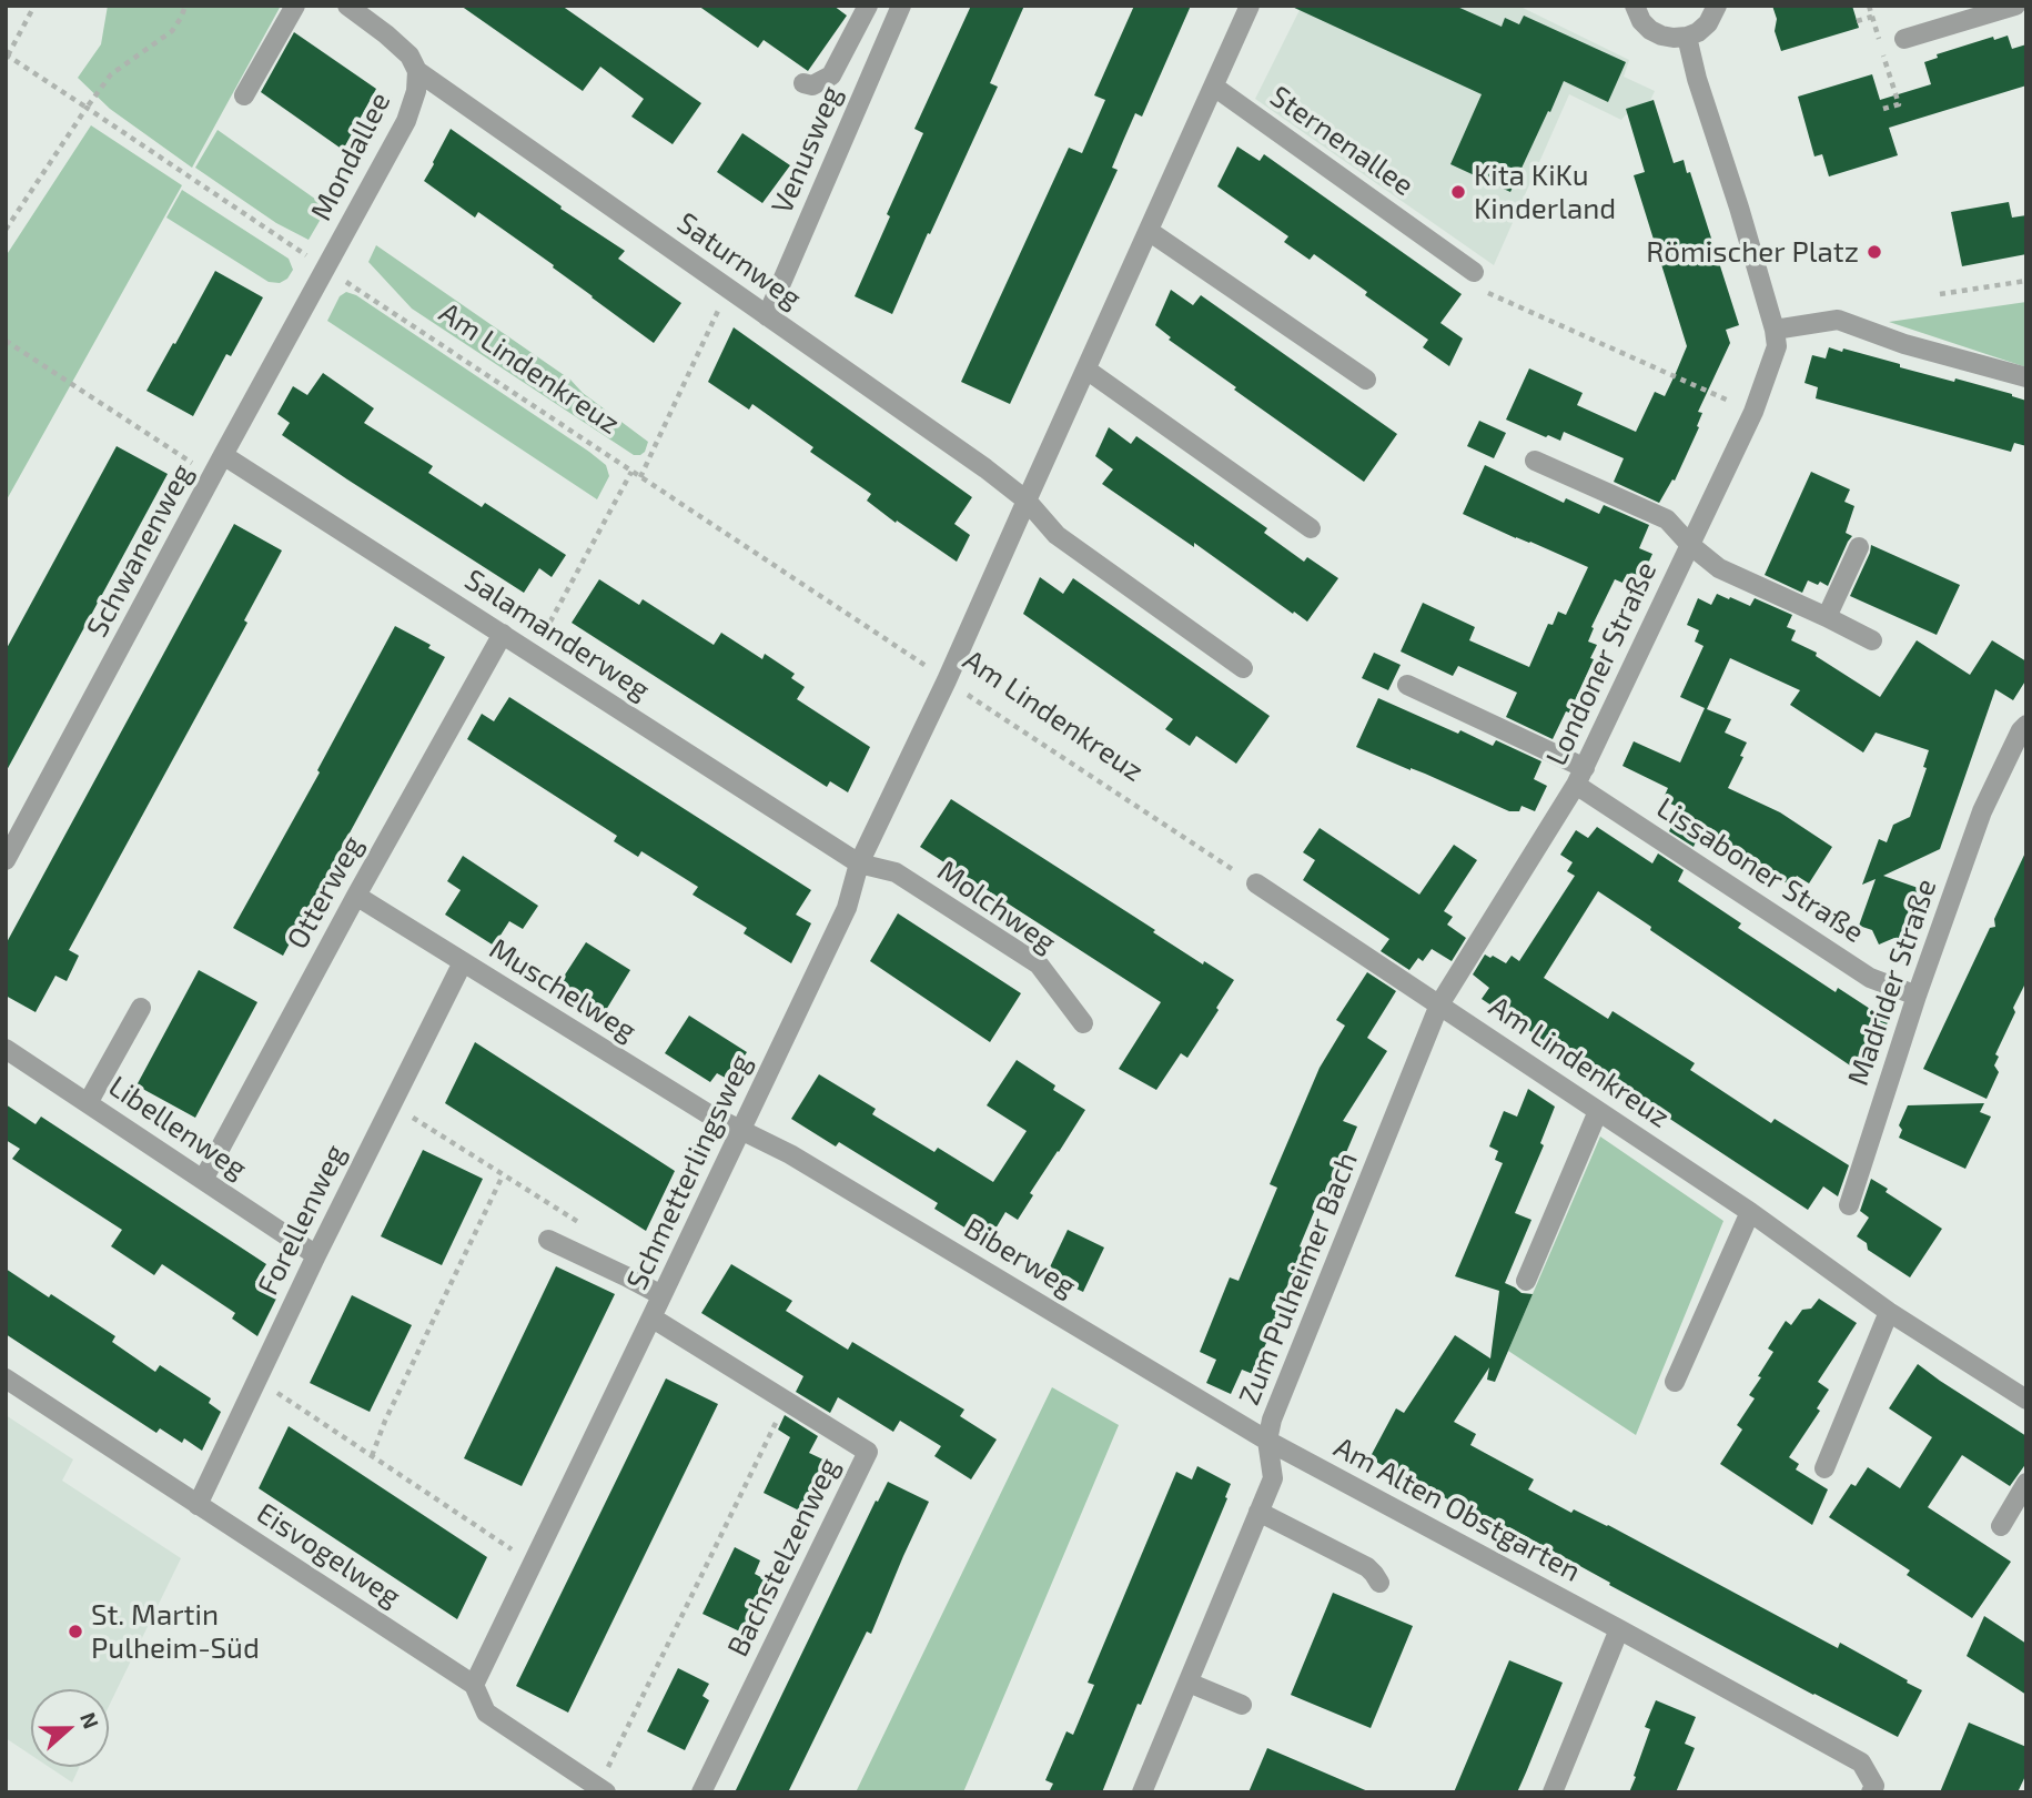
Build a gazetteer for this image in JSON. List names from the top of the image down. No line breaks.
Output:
{"streets":{"street":["Sternenallee","Venusweg","Mondallee","Saturnweg","Am Lindenkreuz","Schwanenweg","Salamanderweg","Londoner Straße","Lissaboner Straße","Otterweg","Molchweg","Madrider Straße","Muschelweg","Libellenweg","Schmetterlingsweg","Forellenweg","Biberweg","Zum Pulheimer Bach","Am Alten Obstgarten","Eisvogelweg","Bachstelzenweg"]},"crossings":[["Venusweg","Saturnweg"],["Mondallee","Saturnweg"],["Mondallee","Am Lindenkreuz"],["Mondallee","Schwanenweg"],["Am Lindenkreuz","Schwanenweg"],["Am Lindenkreuz","Londoner Straße"],["Am Lindenkreuz","Schmetterlingsweg"],["Am Lindenkreuz","Zum Pulheimer Bach"],["Schwanenweg","Salamanderweg"],["Salamanderweg","Otterweg"],["Salamanderweg","Molchweg"],["Salamanderweg","Schmetterlingsweg"],["Londoner Straße","Lissaboner Straße"],["Londoner Straße","Zum Pulheimer Bach"],["Lissaboner Straße","Madrider Straße"],["Otterweg","Muschelweg"],["Otterweg","Libellenweg"],["Molchweg","Schmetterlingsweg"],["Muschelweg","Schmetterlingsweg"],["Muschelweg","Forellenweg"],["Muschelweg","Biberweg"],["Libellenweg","Forellenweg"],["Schmetterlingsweg","Biberweg"],["Schmetterlingsweg","Eisvogelweg"],["Schmetterlingsweg","Bachstelzenweg"],["Forellenweg","Eisvogelweg"],["Biberweg","Zum Pulheimer Bach"],["Biberweg","Am Alten Obstgarten"],["Zum Pulheimer Bach","Am Alten Obstgarten"]],"places":["Kita KiKu Kinderland","Römischer Platz","St. Martin Pulheim-Süd"],"north":"right"}
